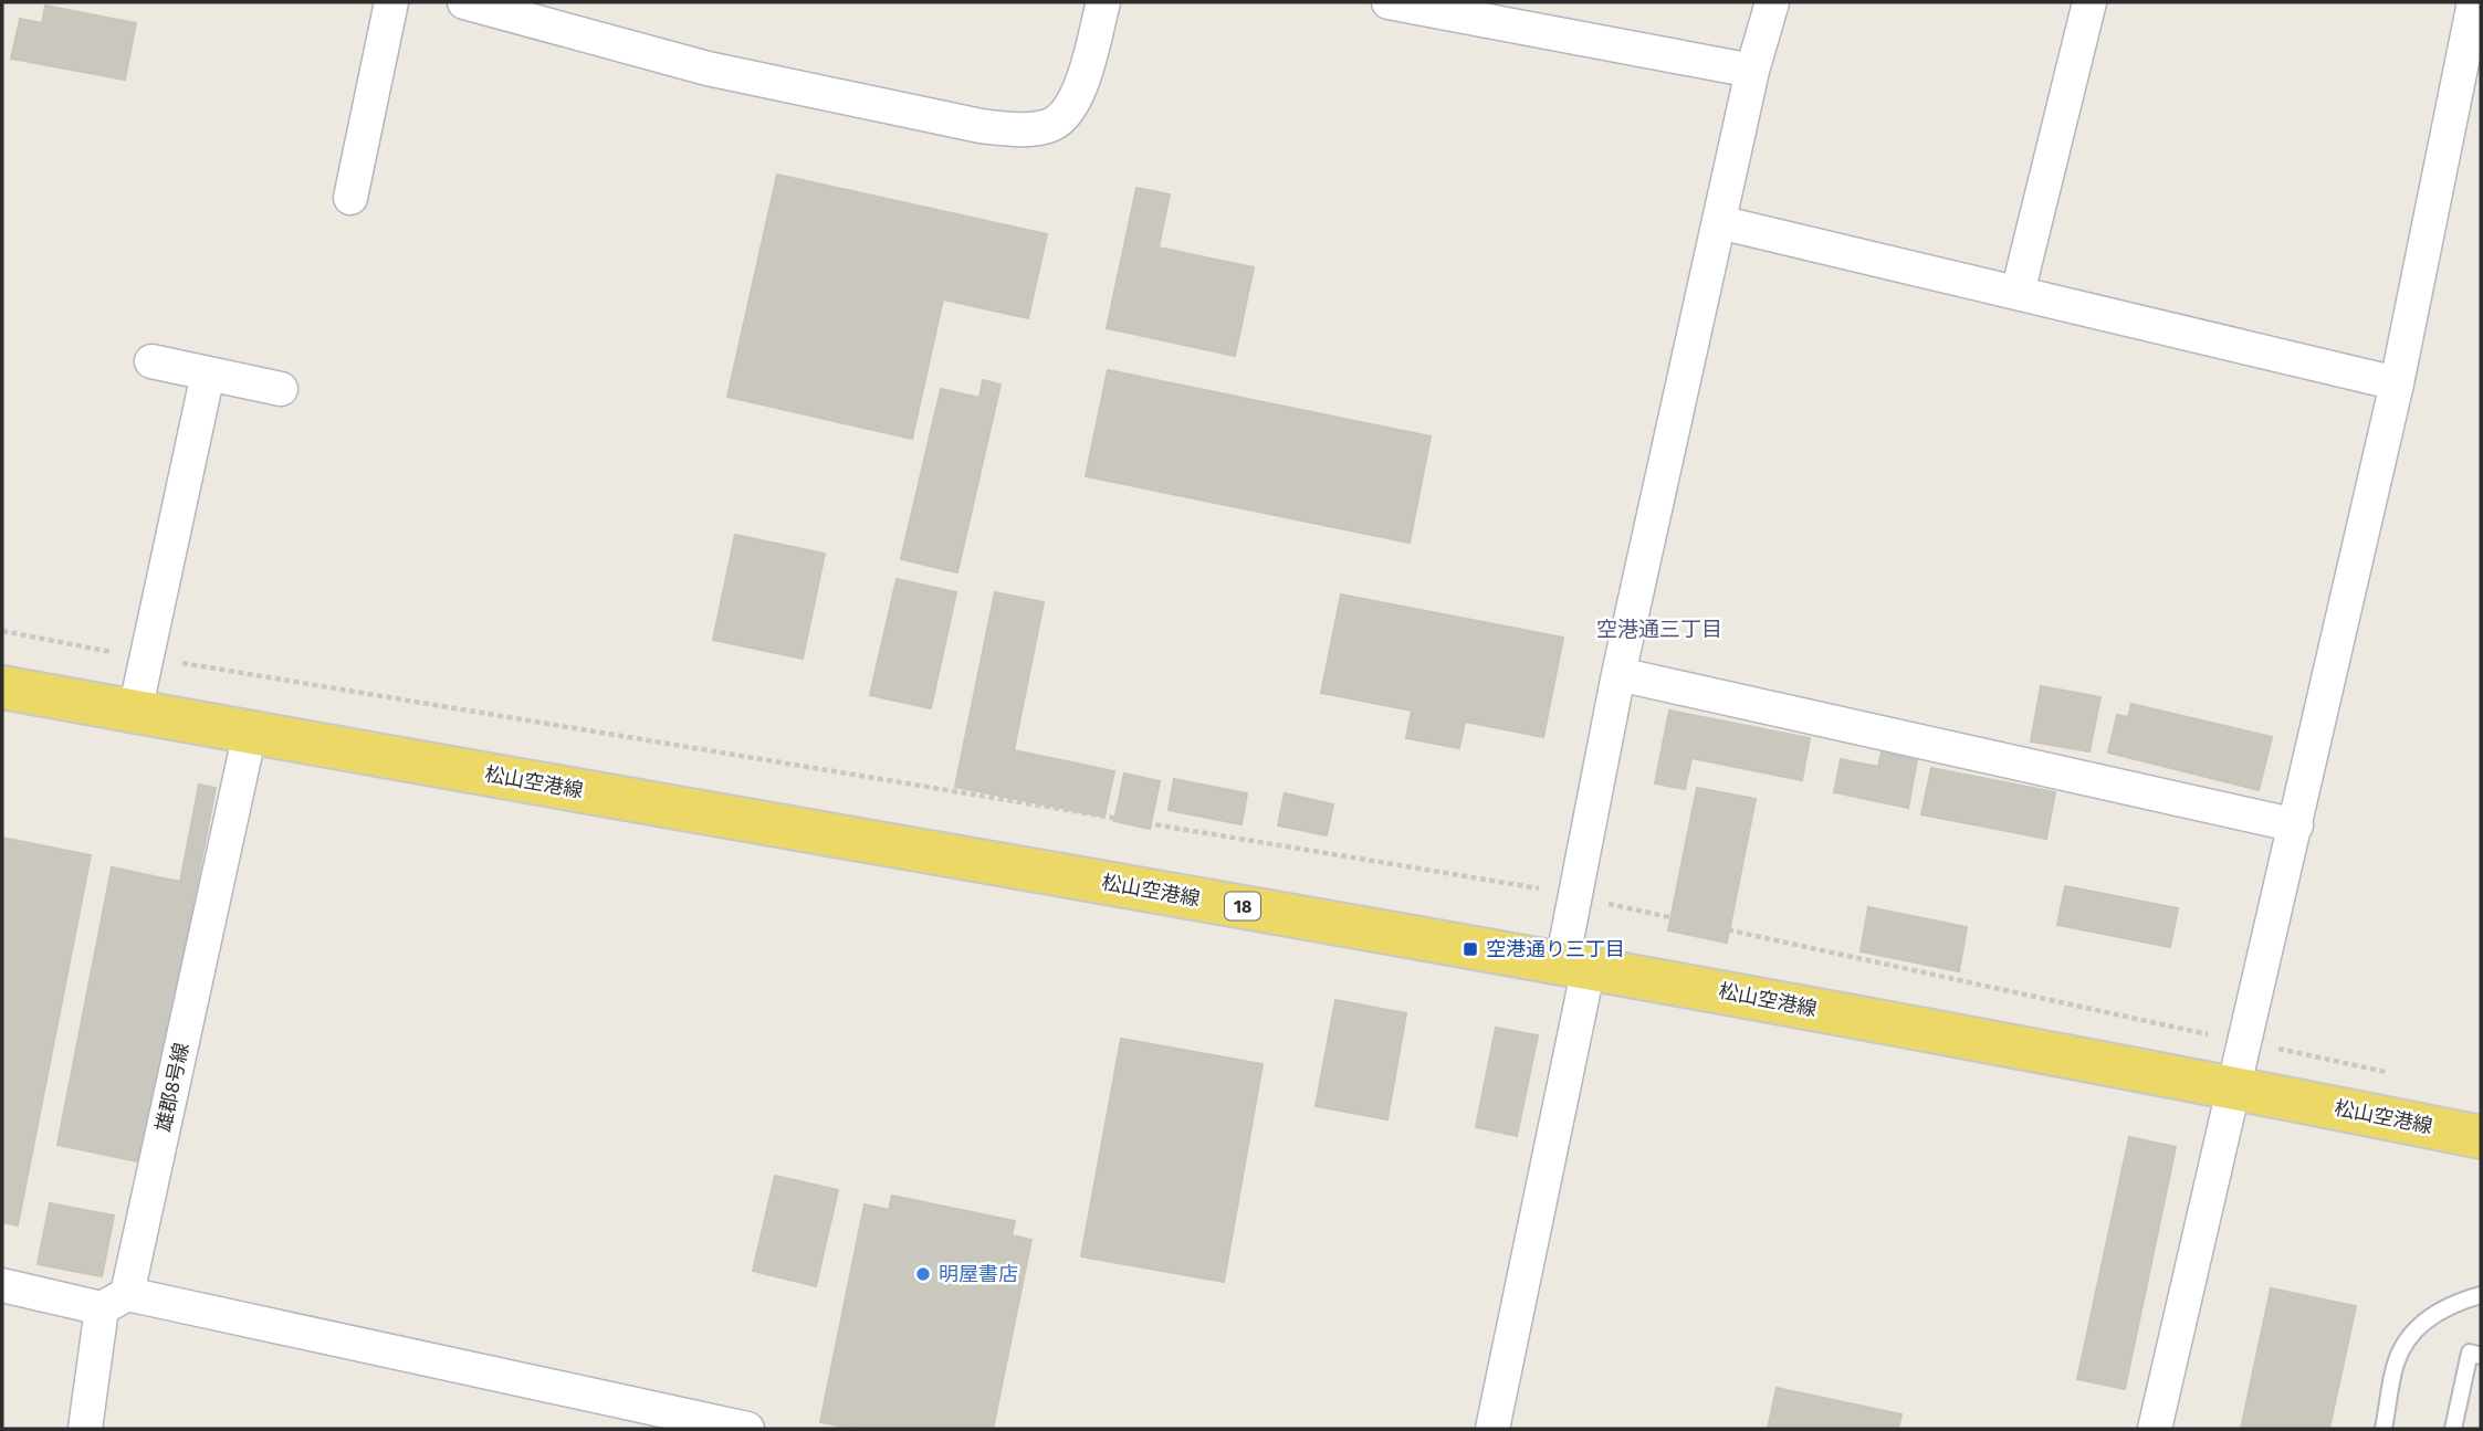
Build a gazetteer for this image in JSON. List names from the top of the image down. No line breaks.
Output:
{"streets":{"main road":["松山空港線","18"],"street":["雄郡8号線"]},"crossings":[["松山空港線","雄郡8号線"]],"districts":["空港通三丁目"],"places":{"transit":["空港通り三丁目"],"other":["明屋書店"]}}
